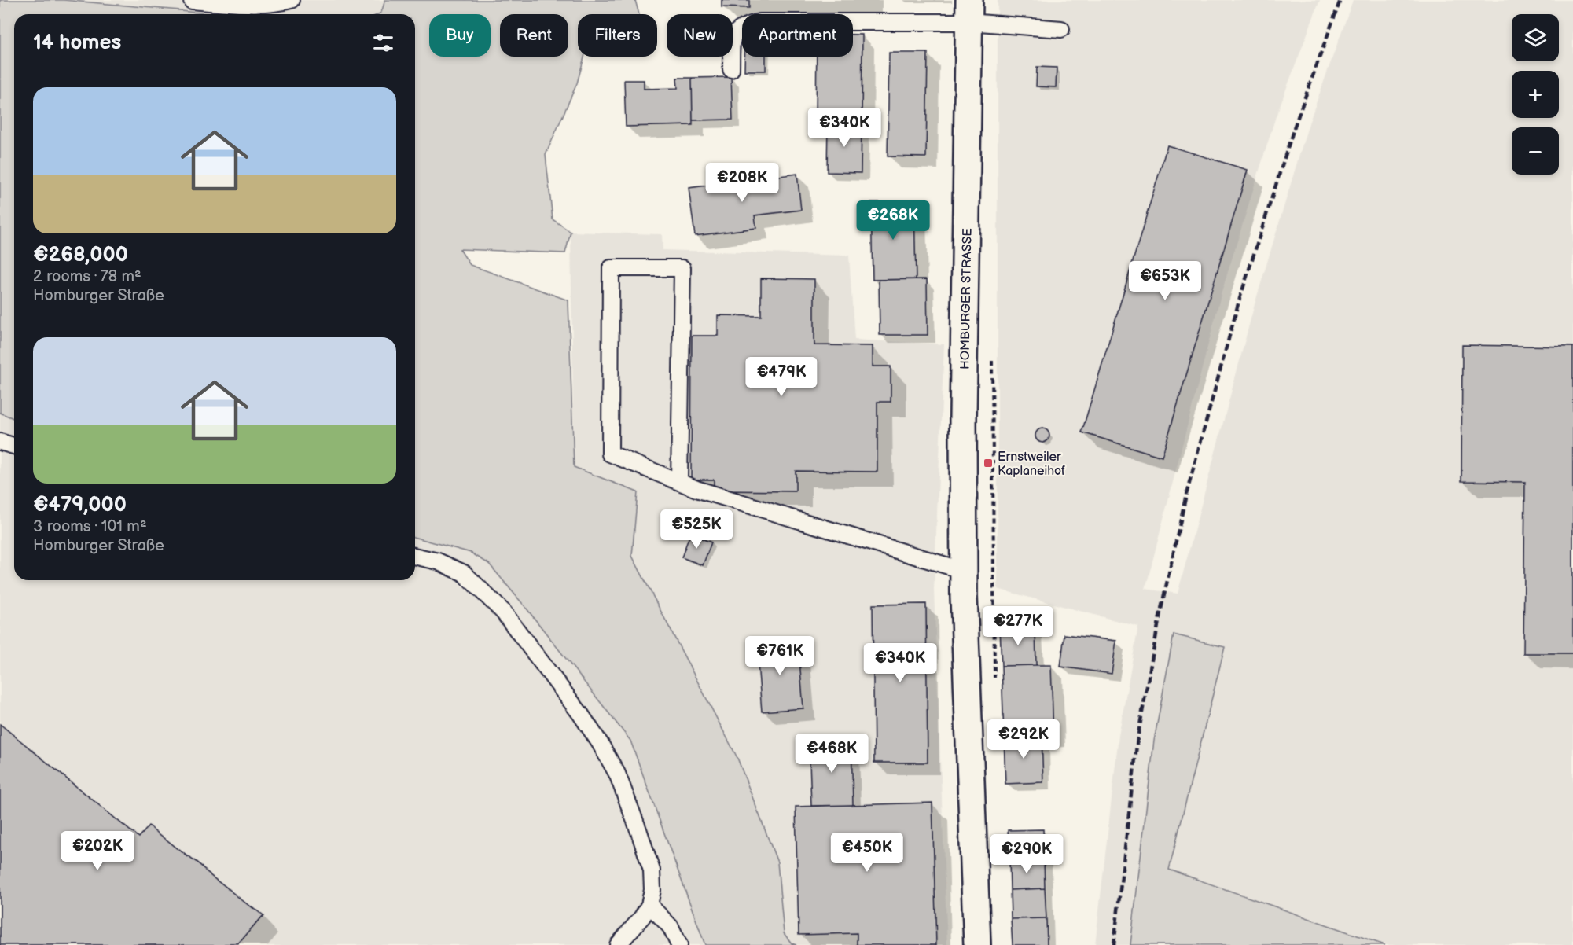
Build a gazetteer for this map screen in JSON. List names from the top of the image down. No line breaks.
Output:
{"streets":{"main road":["HOMBURGER STRASSE"]},"places":{"transit":["Ernstweiler Kaplaneihof"]},"page":{"map_buttons":["+","−"],"chip":["Buy","Rent","Filters","New","Apartment"],"heading":"14 homes","list":[{"name":"€268,000","note":"2 rooms · 78 m² · Homburger Straße"},{"name":"€479,000","note":"3 rooms · 101 m² · Homburger Straße"}],"price":["€340K","€208K","€268K","€653K","€479K","€525K","€277K","€761K","€340K","€292K","€468K","€202K","€450K","€290K"]}}
